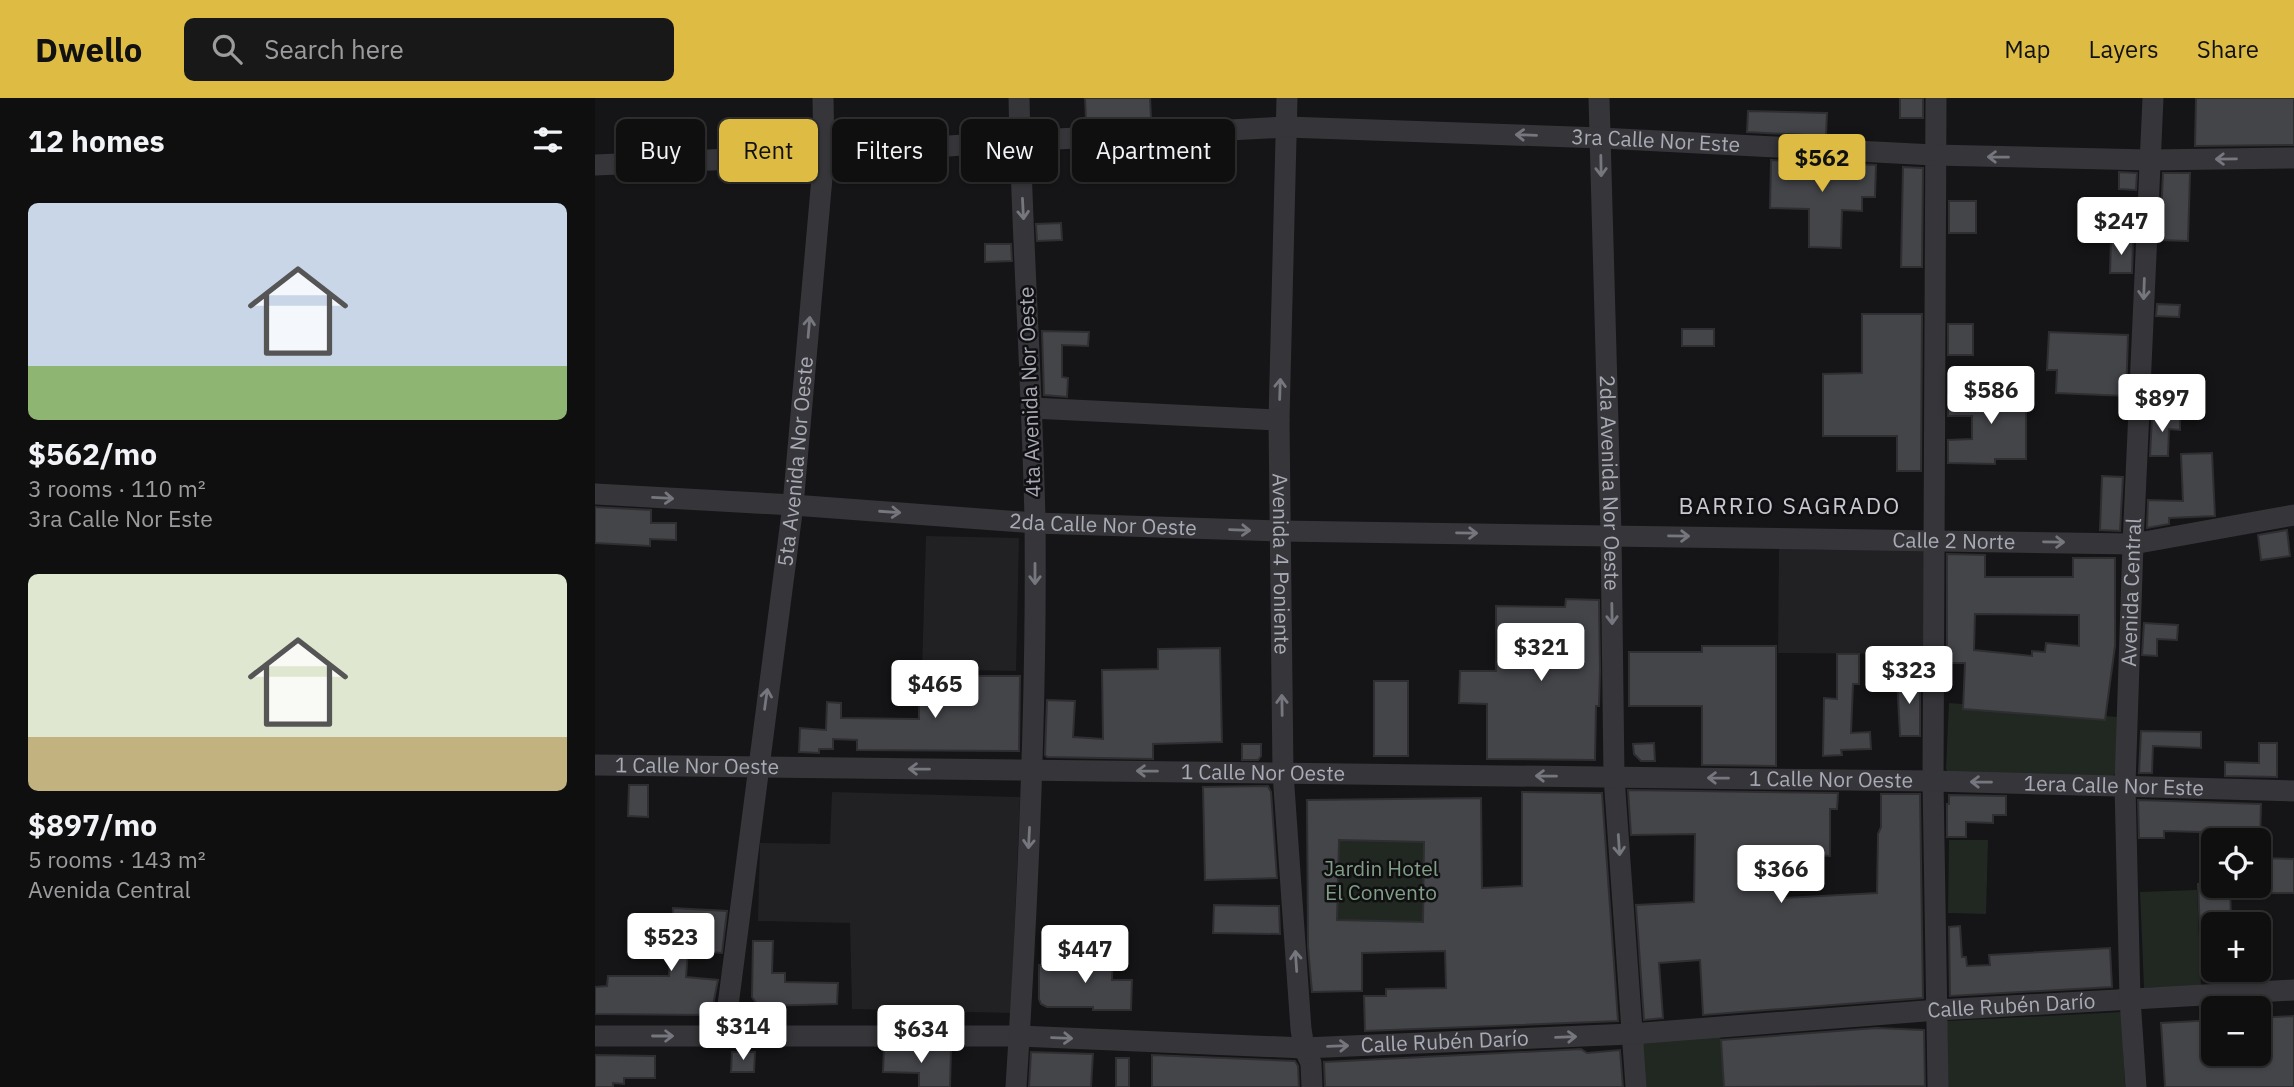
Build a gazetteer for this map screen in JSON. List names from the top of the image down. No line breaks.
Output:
{"streets":{"street":["3ra Calle Nor Este","4ta Avenida Nor Oeste","5ta Avenida Nor Oeste","2da Avenida Nor Oeste","2da Calle Nor Oeste","Calle 2 Norte","Avenida 4 Poniente","Avenida Central","1 Calle Nor Oeste","1era Calle Nor Este","Calle Rubén Darío"]},"crossings":[["3ra Calle Nor Este","5ta Avenida Nor Oeste"],["3ra Calle Nor Este","2da Avenida Nor Oeste"],["3ra Calle Nor Este","Avenida 4 Poniente"],["3ra Calle Nor Este","Avenida Central"],["4ta Avenida Nor Oeste","2da Calle Nor Oeste"],["4ta Avenida Nor Oeste","1 Calle Nor Oeste"],["4ta Avenida Nor Oeste","Calle Rubén Darío"],["5ta Avenida Nor Oeste","2da Calle Nor Oeste"],["5ta Avenida Nor Oeste","1 Calle Nor Oeste"],["5ta Avenida Nor Oeste","Calle Rubén Darío"],["2da Avenida Nor Oeste","2da Calle Nor Oeste"],["2da Avenida Nor Oeste","Calle 2 Norte"],["2da Avenida Nor Oeste","1 Calle Nor Oeste"],["2da Avenida Nor Oeste","Calle Rubén Darío"],["2da Calle Nor Oeste","Calle 2 Norte"],["2da Calle Nor Oeste","Avenida 4 Poniente"],["Calle 2 Norte","Avenida Central"],["Avenida 4 Poniente","1 Calle Nor Oeste"],["Avenida 4 Poniente","Calle Rubén Darío"],["Avenida Central","1era Calle Nor Este"],["Avenida Central","Calle Rubén Darío"],["1 Calle Nor Oeste","1era Calle Nor Este"]],"one_way":["3ra Calle Nor Este","4ta Avenida Nor Oeste","5ta Avenida Nor Oeste","2da Avenida Nor Oeste","2da Calle Nor Oeste","Calle 2 Norte","Avenida 4 Poniente","Avenida Central","1 Calle Nor Oeste","1era Calle Nor Este","Calle Rubén Darío"],"districts":["BARRIO SAGRADO"],"parks":["Jardin Hotel El Convento"],"page":{"header":"Dwello","search":"Search here","nav":["Map","Layers","Share"],"heading":"12 homes","chip":["Buy","Rent","Filters","New","Apartment"],"price":["$562","$247","$586","$897","$321","$323","$465","$366","$523","$447","$314","$634"],"list":[{"name":"$562/mo","note":"3 rooms · 110 m² · 3ra Calle Nor Este"},{"name":"$897/mo","note":"5 rooms · 143 m² · Avenida Central"}],"map_buttons":["+","−"]}}
